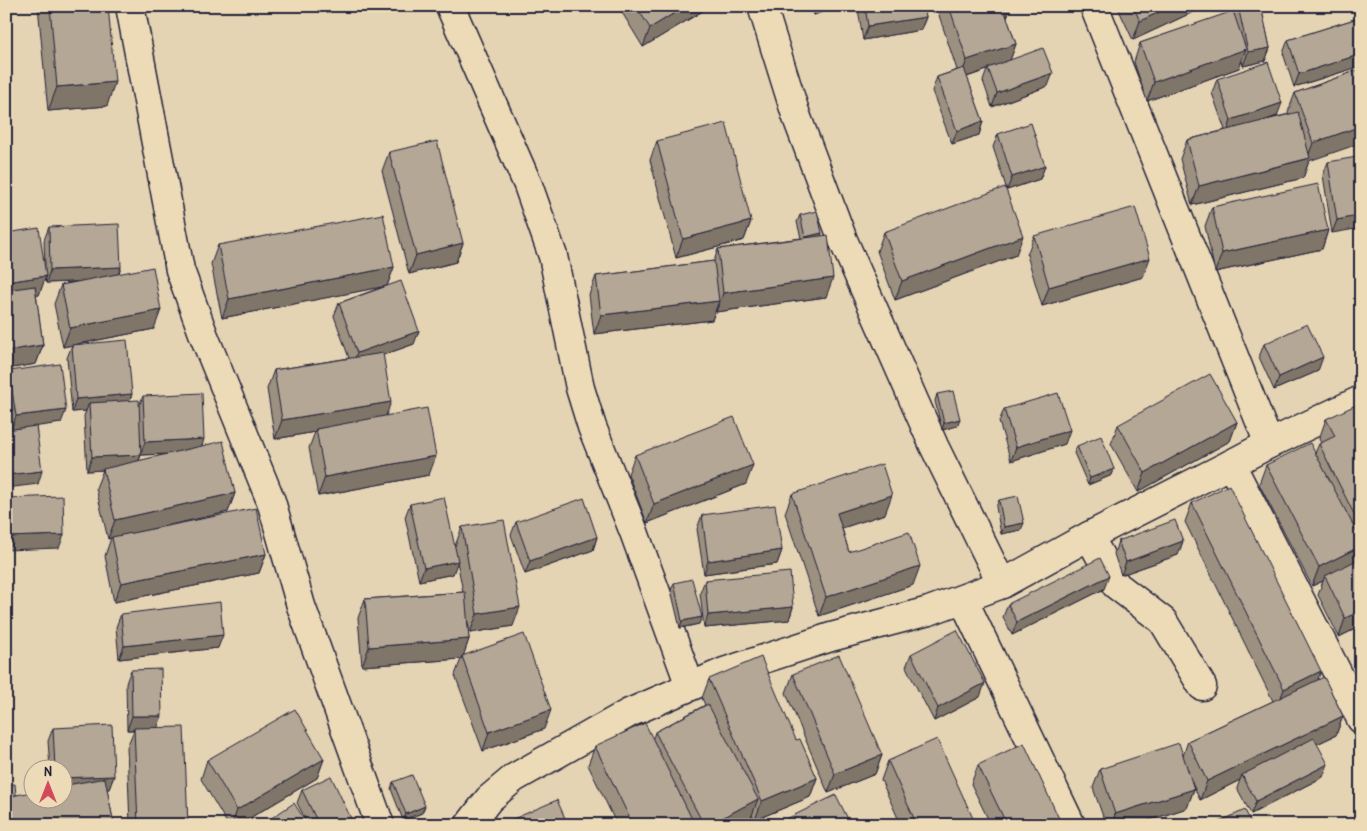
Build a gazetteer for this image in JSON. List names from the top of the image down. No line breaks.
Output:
{"north":"top"}
